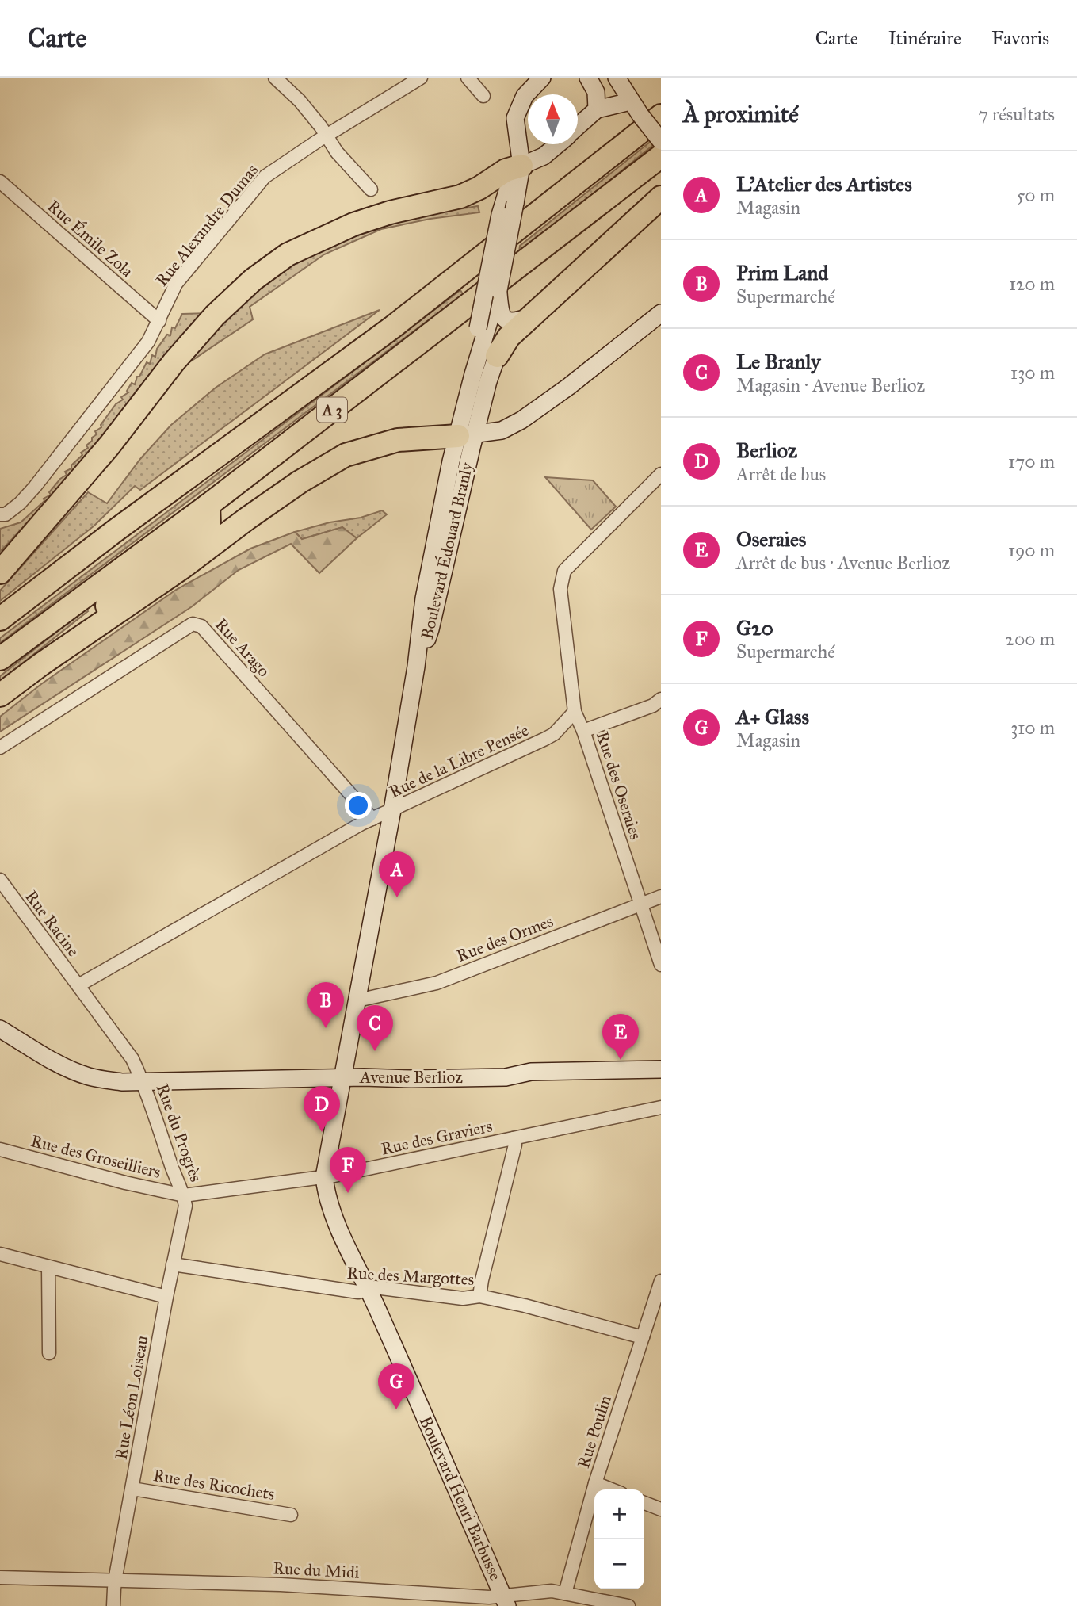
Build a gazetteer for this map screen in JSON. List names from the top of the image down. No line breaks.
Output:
{"streets":{"highway":["A 3"],"street":["Rue Alexandre Dumas","Rue Émile Zola","Boulevard Édouard Branly","Rue Arago","Rue de la Libre Pensée","Rue des Oseraies","Rue Racine","Rue des Ormes","Avenue Berlioz","Rue du Progrès","Rue des Graviers","Rue des Groseilliers","Rue des Margottes","Rue Léon Loiseau","Rue Poulin","Rue des Ricochets","Boulevard Henri Barbusse","Rue du Midi"]},"crossings":[["Rue Alexandre Dumas","Rue Émile Zola"],["Boulevard Édouard Branly","Rue de la Libre Pensée"],["Boulevard Édouard Branly","Rue des Ormes"],["Boulevard Édouard Branly","Avenue Berlioz"],["Boulevard Édouard Branly","Rue des Graviers"],["Boulevard Édouard Branly","Boulevard Henri Barbusse"],["Rue Arago","Rue de la Libre Pensée"],["Rue de la Libre Pensée","Rue des Oseraies"],["Rue de la Libre Pensée","Rue Racine"],["Rue des Oseraies","Rue des Ormes"],["Rue Racine","Avenue Berlioz"],["Rue Racine","Rue du Progrès"],["Avenue Berlioz","Rue du Progrès"],["Rue du Progrès","Rue des Graviers"],["Rue du Progrès","Rue des Groseilliers"],["Rue du Progrès","Rue Léon Loiseau"],["Rue des Graviers","Rue des Groseilliers"],["Rue des Graviers","Rue Léon Loiseau"],["Rue des Graviers","Boulevard Henri Barbusse"],["Rue des Groseilliers","Rue Léon Loiseau"],["Rue des Margottes","Rue Léon Loiseau"],["Rue des Margottes","Rue Poulin"],["Rue des Margottes","Boulevard Henri Barbusse"],["Rue Léon Loiseau","Rue des Ricochets"],["Rue Léon Loiseau","Rue du Midi"],["Rue Poulin","Rue du Midi"],["Boulevard Henri Barbusse","Rue du Midi"]],"north":"top","page":{"header":"Carte","nav":["Carte","Itinéraire","Favoris"],"heading":["À proximité","7 résultats"],"list":[{"mark":"A","name":"L'Atelier des Artistes","note":"Magasin","value":"50 m"},{"mark":"B","name":"Prim Land","note":"Supermarché","value":"120 m"},{"mark":"C","name":"Le Branly","note":"Magasin · Avenue Berlioz","value":"130 m"},{"mark":"D","name":"Berlioz","note":"Arrêt de bus","value":"170 m"},{"mark":"E","name":"Oseraies","note":"Arrêt de bus · Avenue Berlioz","value":"190 m"},{"mark":"F","name":"G20","note":"Supermarché","value":"200 m"},{"mark":"G","name":"A+ Glass","note":"Magasin","value":"310 m"}],"pins":["A","B","C","E","D","F","G"],"map_buttons":["+","−"]}}
